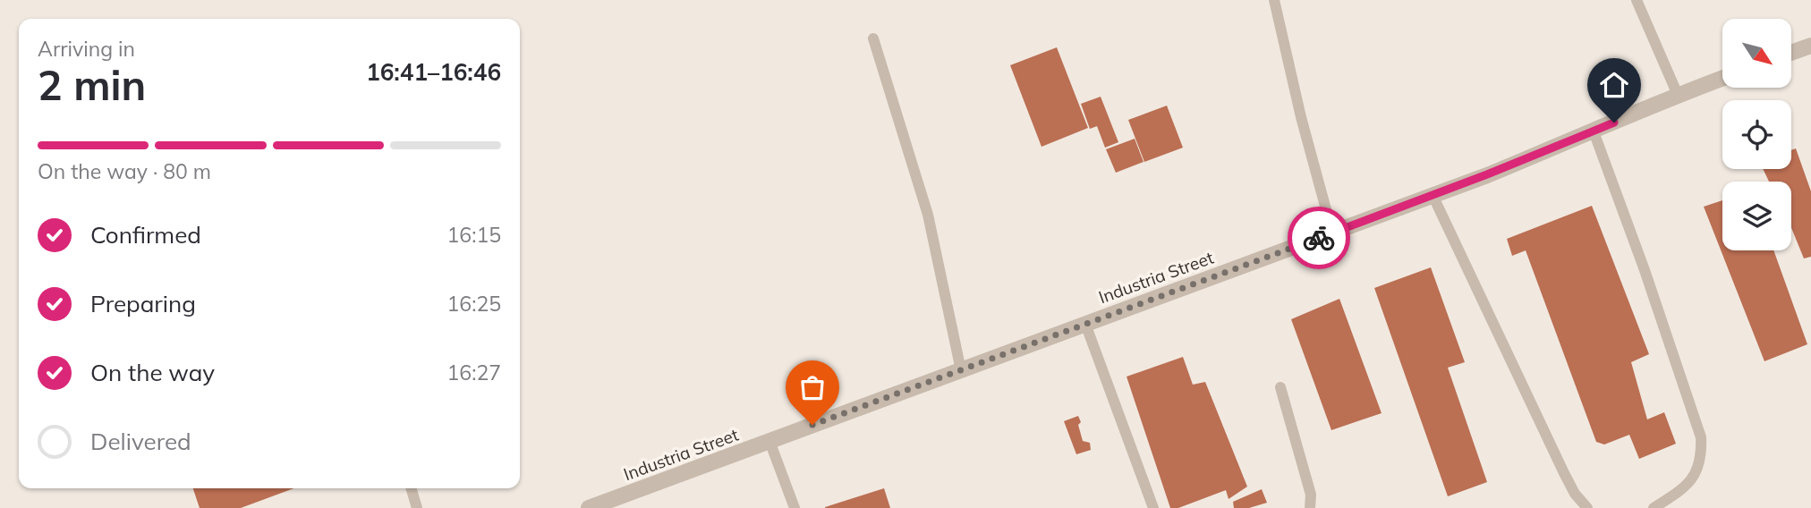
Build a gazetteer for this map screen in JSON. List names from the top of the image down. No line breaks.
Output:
{"streets":{"street":["Industria Street"]},"north":"bottom right","page":{"heading":["2 min","Arriving in","16:41–16:46"],"bar":"On the way · 80 m","list":[["Confirmed","16:15"],["Preparing","16:25"],["On the way","16:27"],"Delivered"]}}
